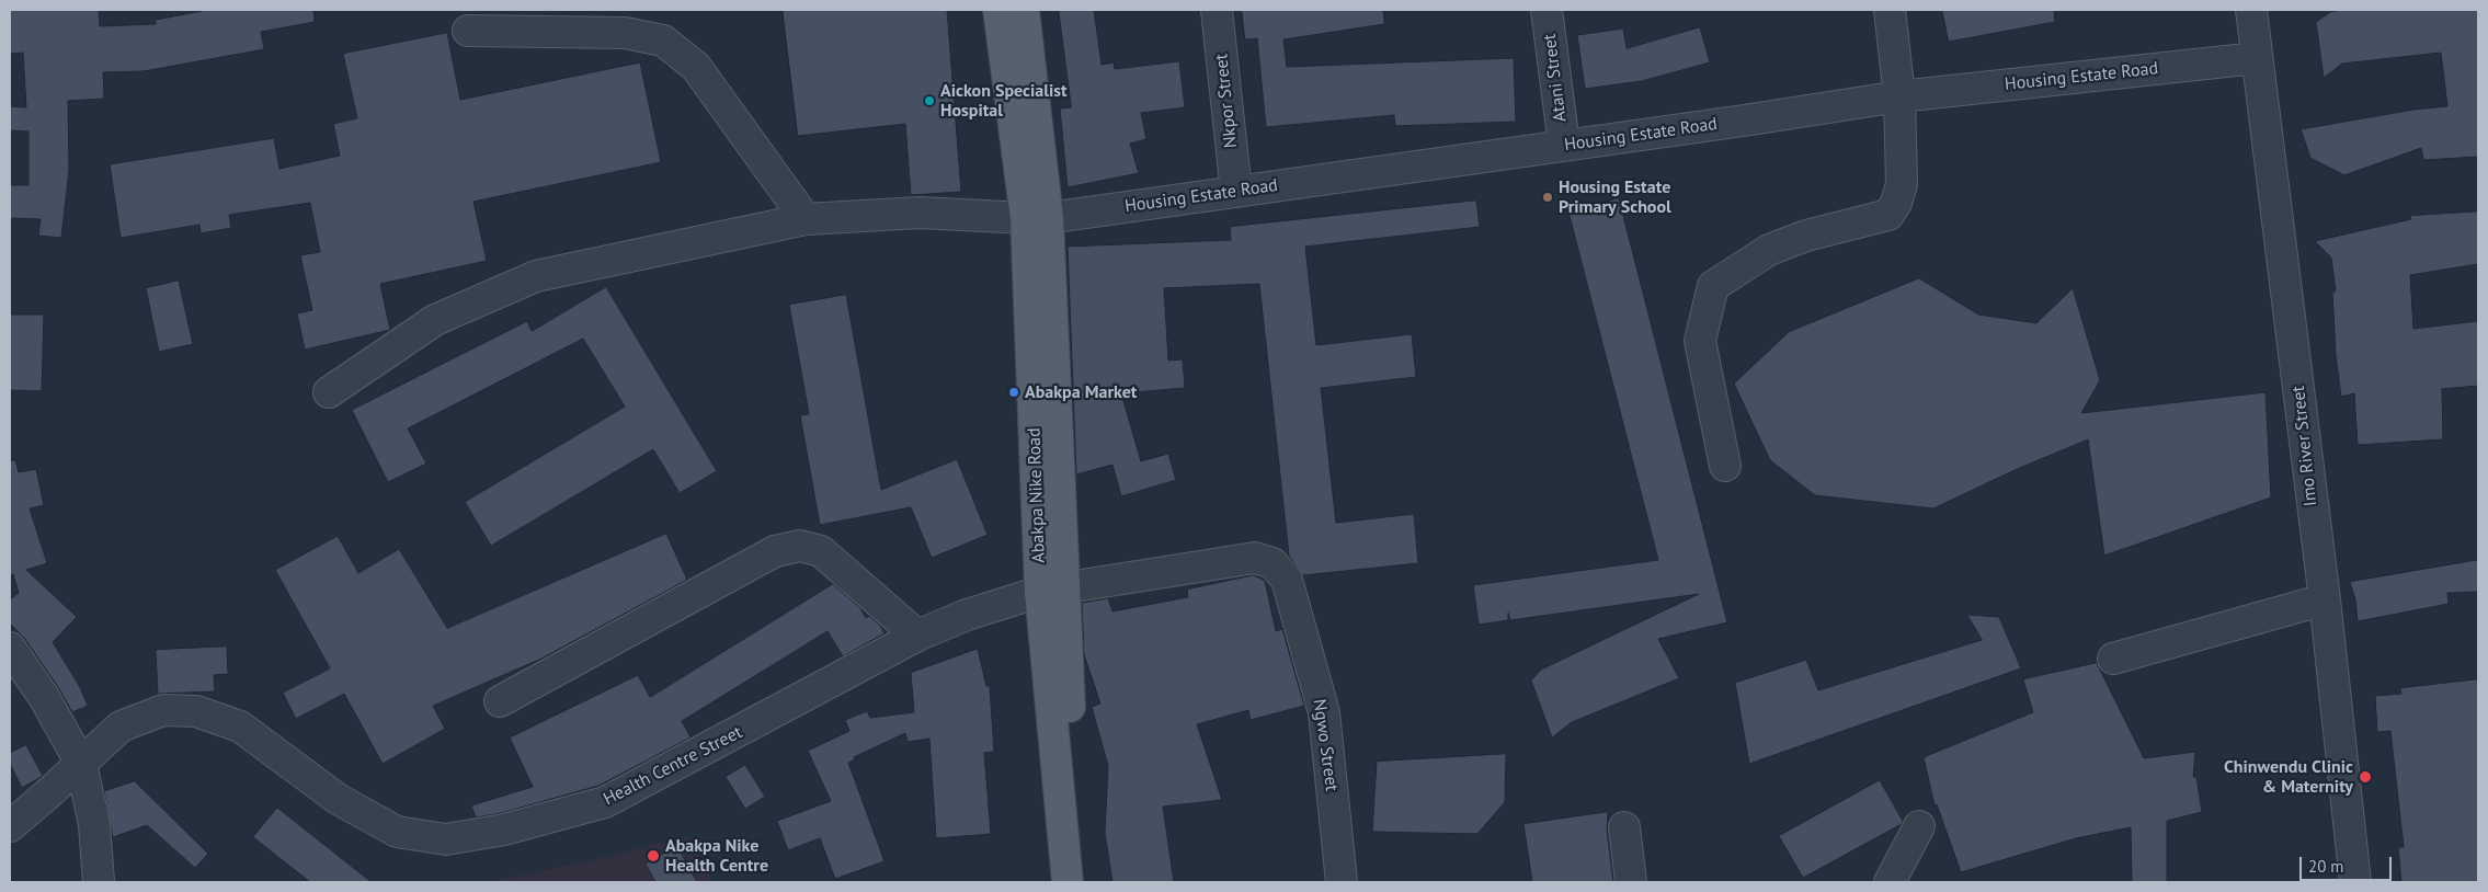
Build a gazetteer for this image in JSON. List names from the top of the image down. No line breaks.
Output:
{"streets":{"main road":["Abakpa Nike Road"],"street":["Housing Estate Road","Atani Street","Nkpor Street","Imo River Street","Ngwo Street","Health Centre Street"]},"crossings":[["Housing Estate Road","Atani Street"],["Housing Estate Road","Nkpor Street"],["Housing Estate Road","Imo River Street"],["Housing Estate Road","Abakpa Nike Road"],["Abakpa Nike Road","Health Centre Street"],["Ngwo Street","Health Centre Street"]],"places":["Aickon Specialist Hospital","Housing Estate Primary School","Abakpa Market","Chinwendu Clinic & Maternity","Abakpa Nike Health Centre"],"scale_bar":"20 m"}
